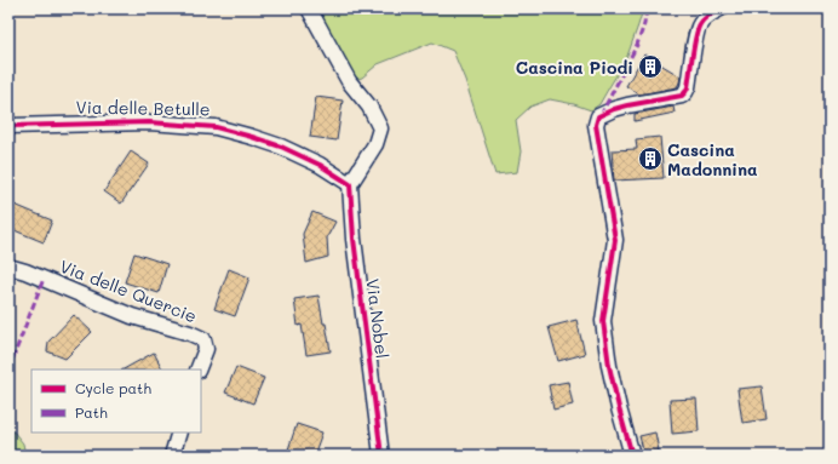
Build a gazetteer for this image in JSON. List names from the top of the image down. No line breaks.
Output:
{"streets":{"street":["Via delle Betulle","Via delle Quercie","Via Nobel"]},"crossings":[["Via delle Betulle","Via Nobel"]],"places":{"building":["Cascina Piodi","Cascina Madonnina"]},"legend":["Cycle path","Path"]}
